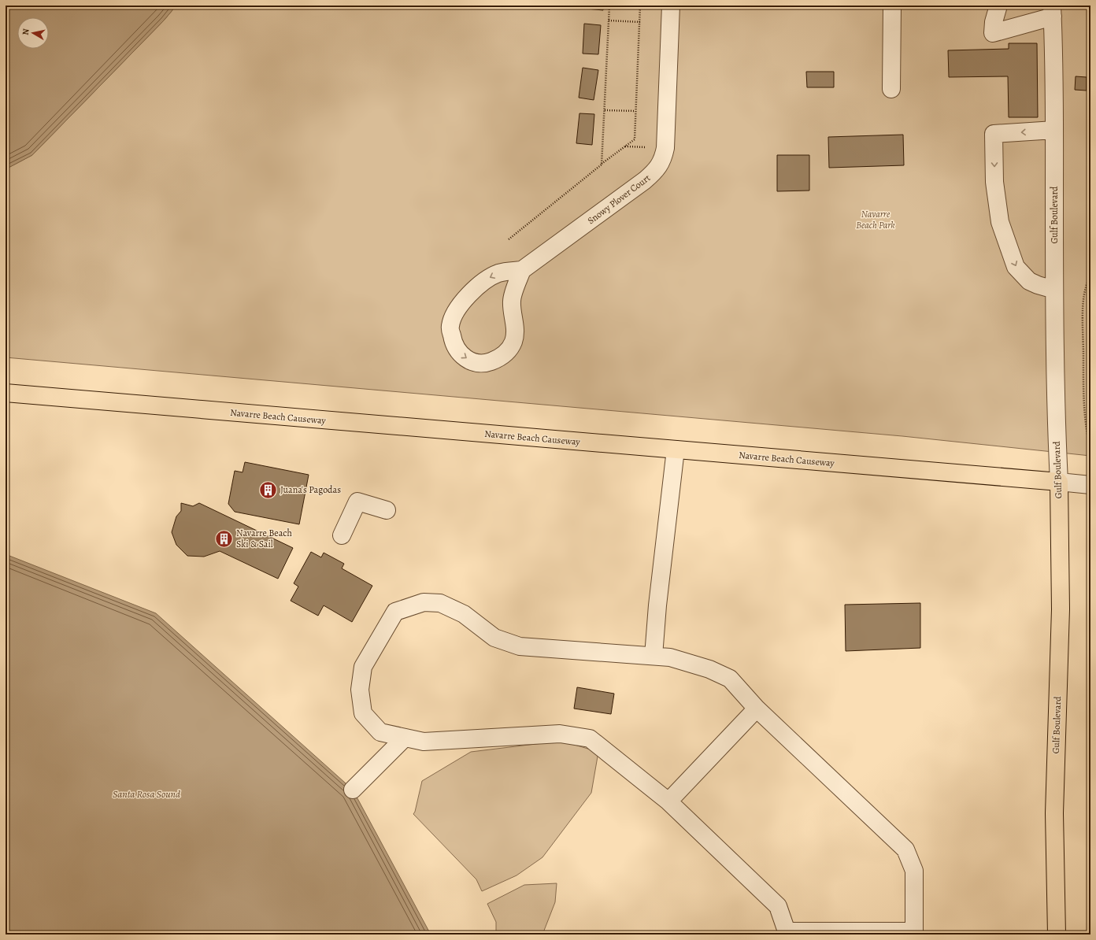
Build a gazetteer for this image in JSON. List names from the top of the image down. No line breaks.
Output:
{"streets":{"main road":["Gulf Boulevard","Navarre Beach Causeway"],"street":["Snowy Plover Court"]},"crossings":[["Gulf Boulevard","Navarre Beach Causeway"]],"water":["Santa Rosa Sound"],"parks":["Navarre Beach Park"],"places":{"building":["Juana's Pagodas","Navarre Beach Ski & Sail"]},"north":"left"}
